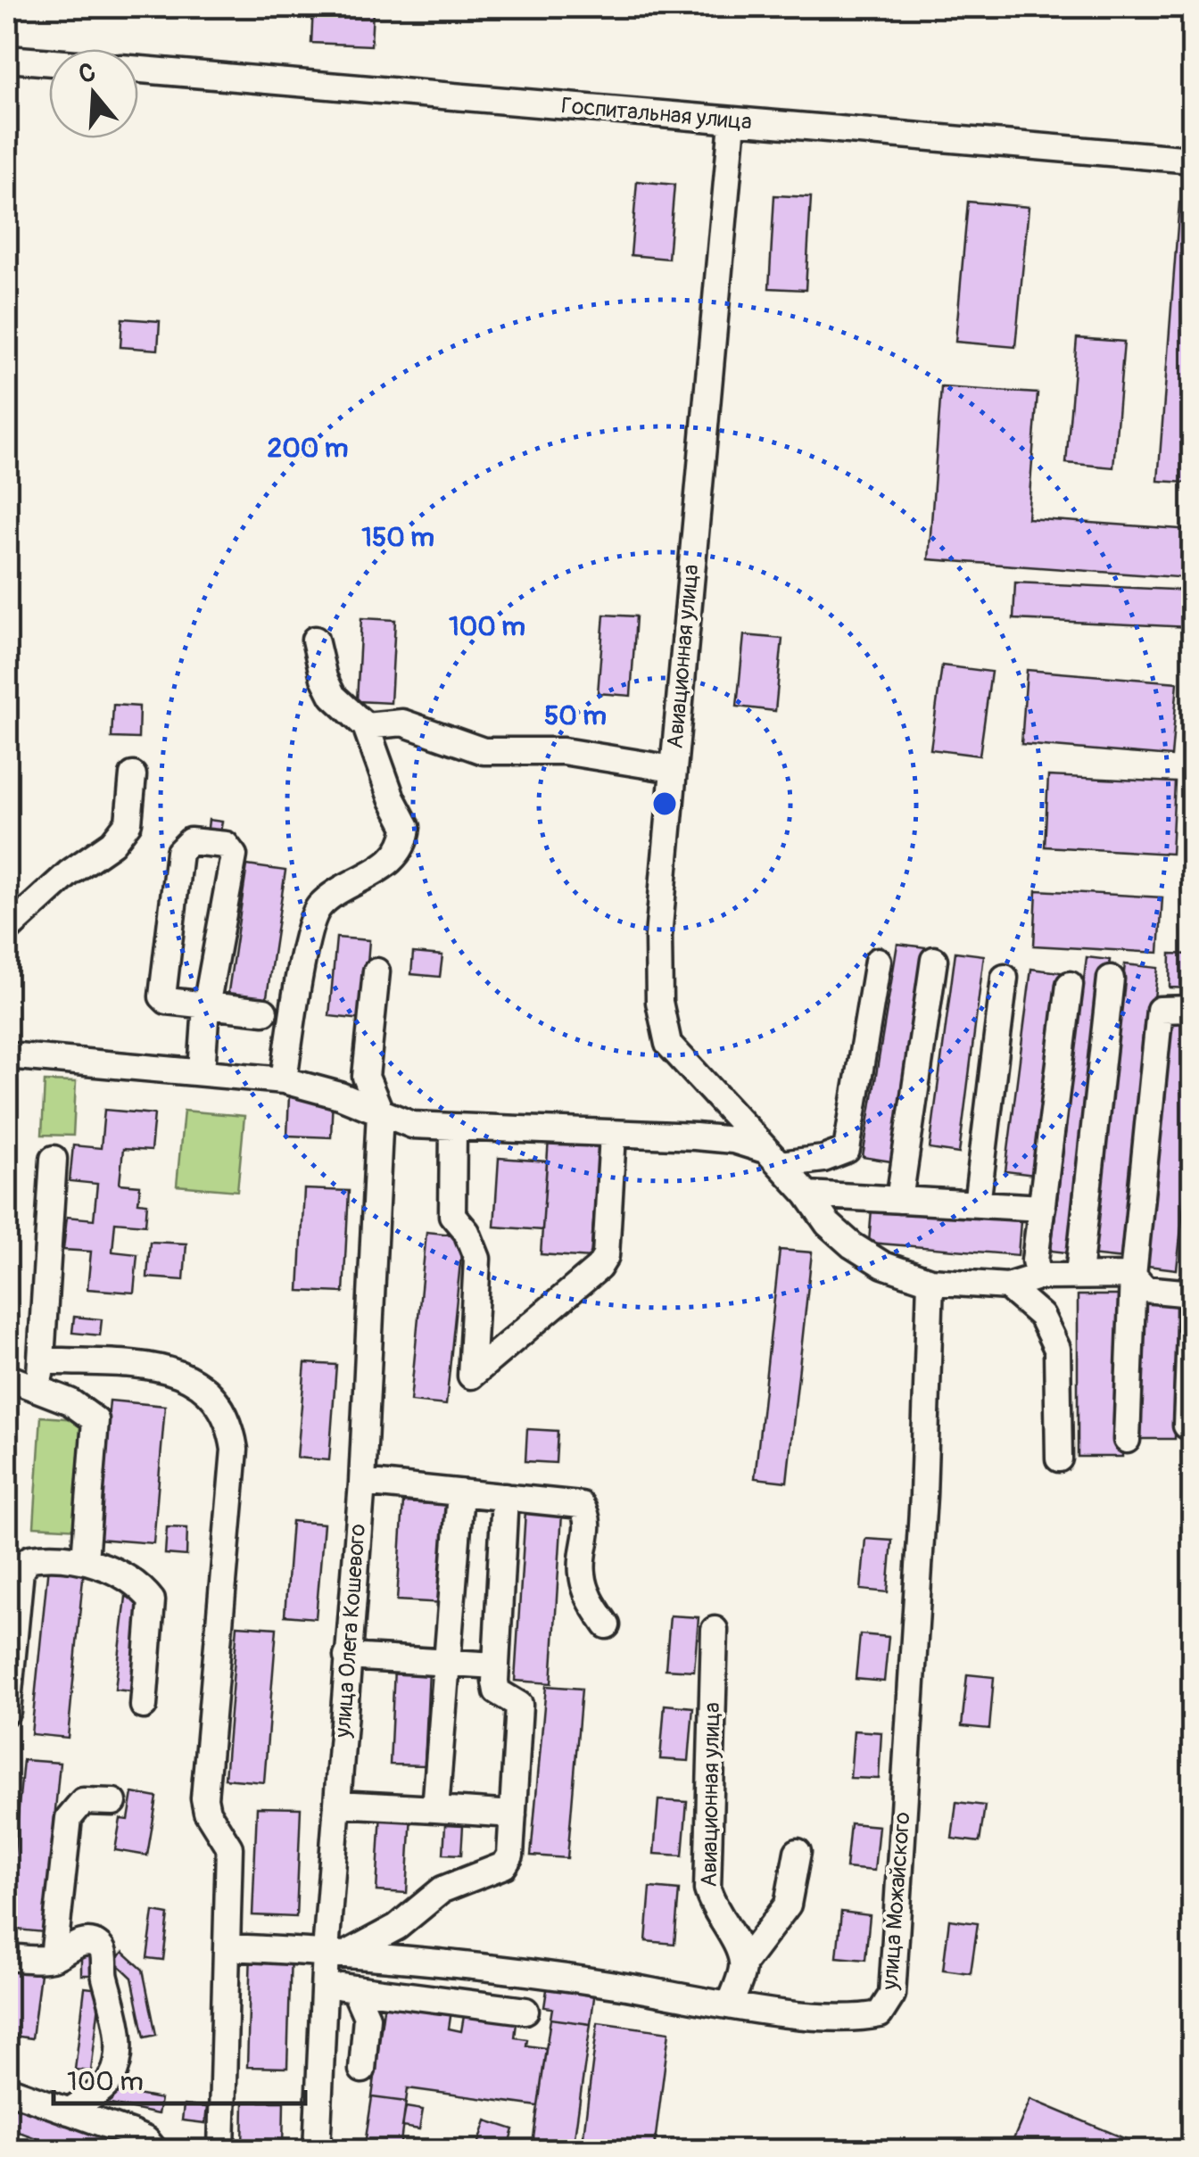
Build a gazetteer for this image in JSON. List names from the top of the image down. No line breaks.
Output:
{"streets":{"street":["Госпитальная улица","Авиационная улица","улица Олега Кошевого","улица Можайского"]},"crossings":[["Госпитальная улица","Авиационная улица"],["Авиационная улица","улица Можайского"],["улица Олега Кошевого","улица Можайского"]],"scale_bar":"100 m","north":"top","rings":["200 m","150 m","100 m","50 m"]}
